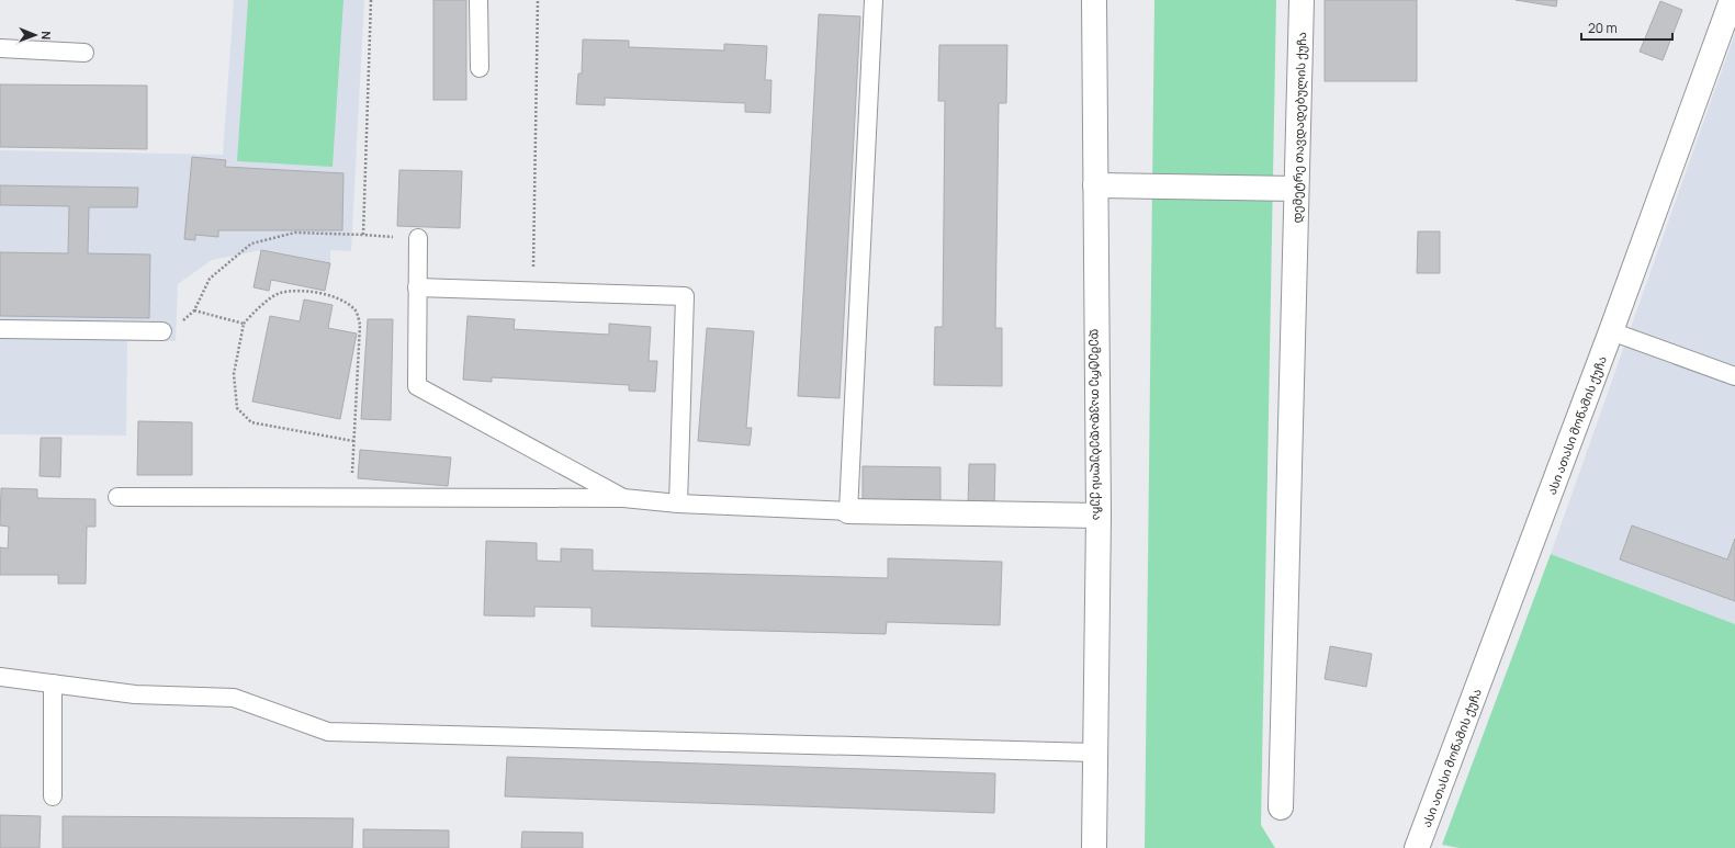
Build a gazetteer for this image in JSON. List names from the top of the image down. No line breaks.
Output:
{"streets":{"street":["დემეტრე თავდადებულის ქუჩა","ასი ათასი მოწამის ქუჩა"]},"scale_bar":"20 m","north":"right"}
